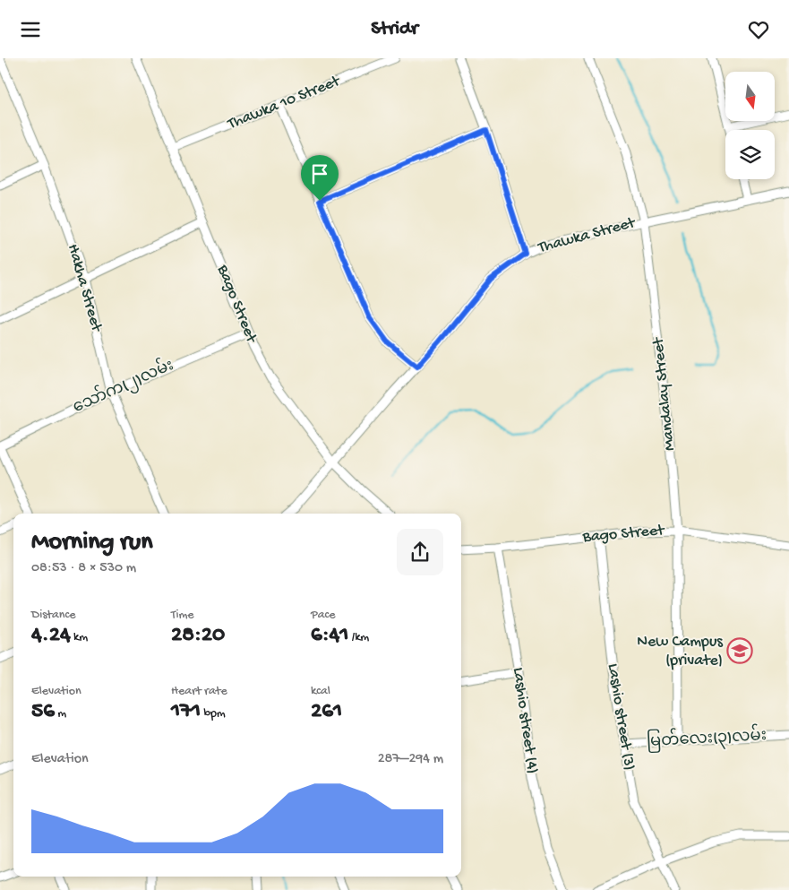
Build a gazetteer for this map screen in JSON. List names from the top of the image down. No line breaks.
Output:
{"streets":{"street":["Thawka 10 Street","Thawka Street","Hakha Street","Bago Street","သော်က(၂)လမ်း","Mandalay Street","Lashio street (3)","Lashio street (4)","မြတ်လေး(၃)လမ်း"]},"crossings":[["Thawka 10 Street","Bago Street"],["Thawka Street","Bago Street"],["Thawka Street","Mandalay Street"],["Hakha Street","သော်က(၂)လမ်း"],["Bago Street","သော်က(၂)လမ်း"],["Bago Street","Mandalay Street"],["Bago Street","Lashio street (3)"],["Bago Street","Lashio street (4)"],["Mandalay Street","မြတ်လေး(၃)လမ်း"],["Lashio street (3)","မြတ်လေး(၃)လမ်း"]],"places":{"school or university":["New Campus (private)"]},"north":"bottom","page":{"header":"Stridr","heading":["Morning run","08:53 · 8 × 530 m"],"stats":[["Distance","4.24 km"],["Time","28:20"],["Pace","6:41 /km"],["Elevation","56 m"],["Heart rate","171 bpm"],["kcal","261"]],"chart":["Elevation","287–294 m"]}}
